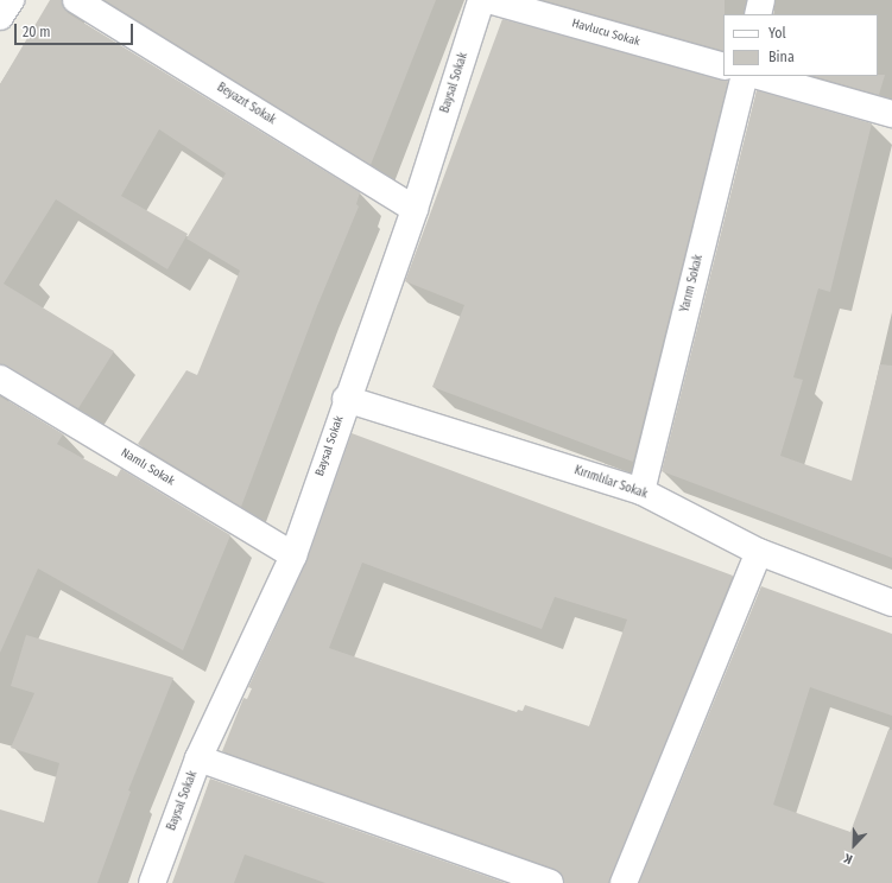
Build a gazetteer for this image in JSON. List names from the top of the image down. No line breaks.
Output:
{"streets":{"street":["Havlucu Sokak","Baysal Sokak","Beyazıt Sokak","Yarım Sokak","Namlı Sokak","Kırımlılar Sokak"]},"crossings":[["Baysal Sokak","Beyazıt Sokak"],["Baysal Sokak","Namlı Sokak"],["Baysal Sokak","Kırımlılar Sokak"],["Yarım Sokak","Kırımlılar Sokak"]],"legend":["Yol","Bina"],"scale_bar":"20 m","north":"bottom left"}
